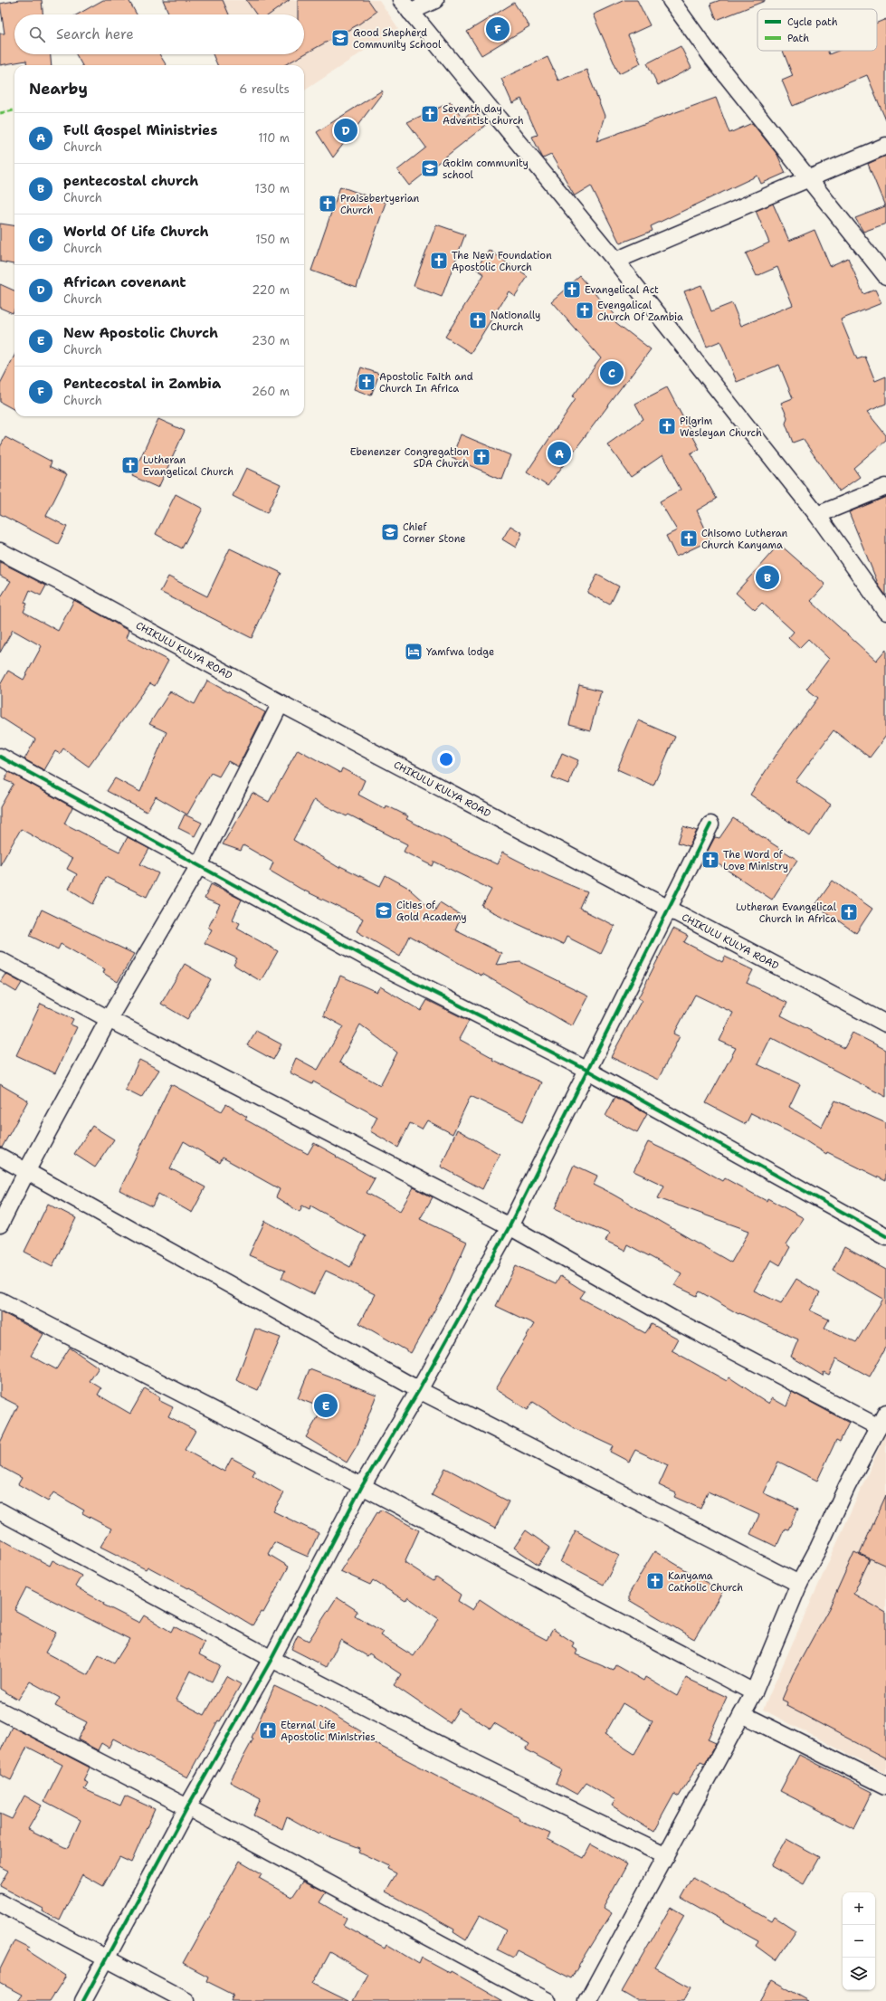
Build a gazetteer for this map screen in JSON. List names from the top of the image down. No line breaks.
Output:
{"streets":{"street":["CHIKULU KULYA ROAD"]},"places":{"school or university":["Good Shepherd Community School","Gokim community school","Chief Corner Stone","Cities of Gold Academy"],"church":["Seventh day Adventist church","Praisebertyerian Church","The New Foundation Apostolic Church","Evangelical Act","Evengalical Church Of Zambia","Nationally Church","Apostolic Faith and Church In Africa","Pilgrim Wesleyan Church","Ebenenzer Congregation SDA Church","Lutheran Evangelical Church","Chisomo Lutheran Church Kanyama","The Word of Love Ministry","Lutheran Evangelical Church in Africa","Kanyama Catholic Church","Eternal Life Apostolic Ministries"],"hotel":["Yamfwa lodge"]},"legend":["Cycle path","Path"],"page":{"search":"Search here","pins":["F","D","C","A","B","E"],"heading":["Nearby","6 results"],"list":[{"mark":"A","name":"Full Gospel Ministries","note":"Church","value":"110 m"},{"mark":"B","name":"pentecostal church","note":"Church","value":"130 m"},{"mark":"C","name":"World Of Life Church","note":"Church","value":"150 m"},{"mark":"D","name":"African covenant","note":"Church","value":"220 m"},{"mark":"E","name":"New Apostolic Church","note":"Church","value":"230 m"},{"mark":"F","name":"Pentecostal in Zambia","note":"Church","value":"260 m"}],"map_buttons":["+","−"]}}
